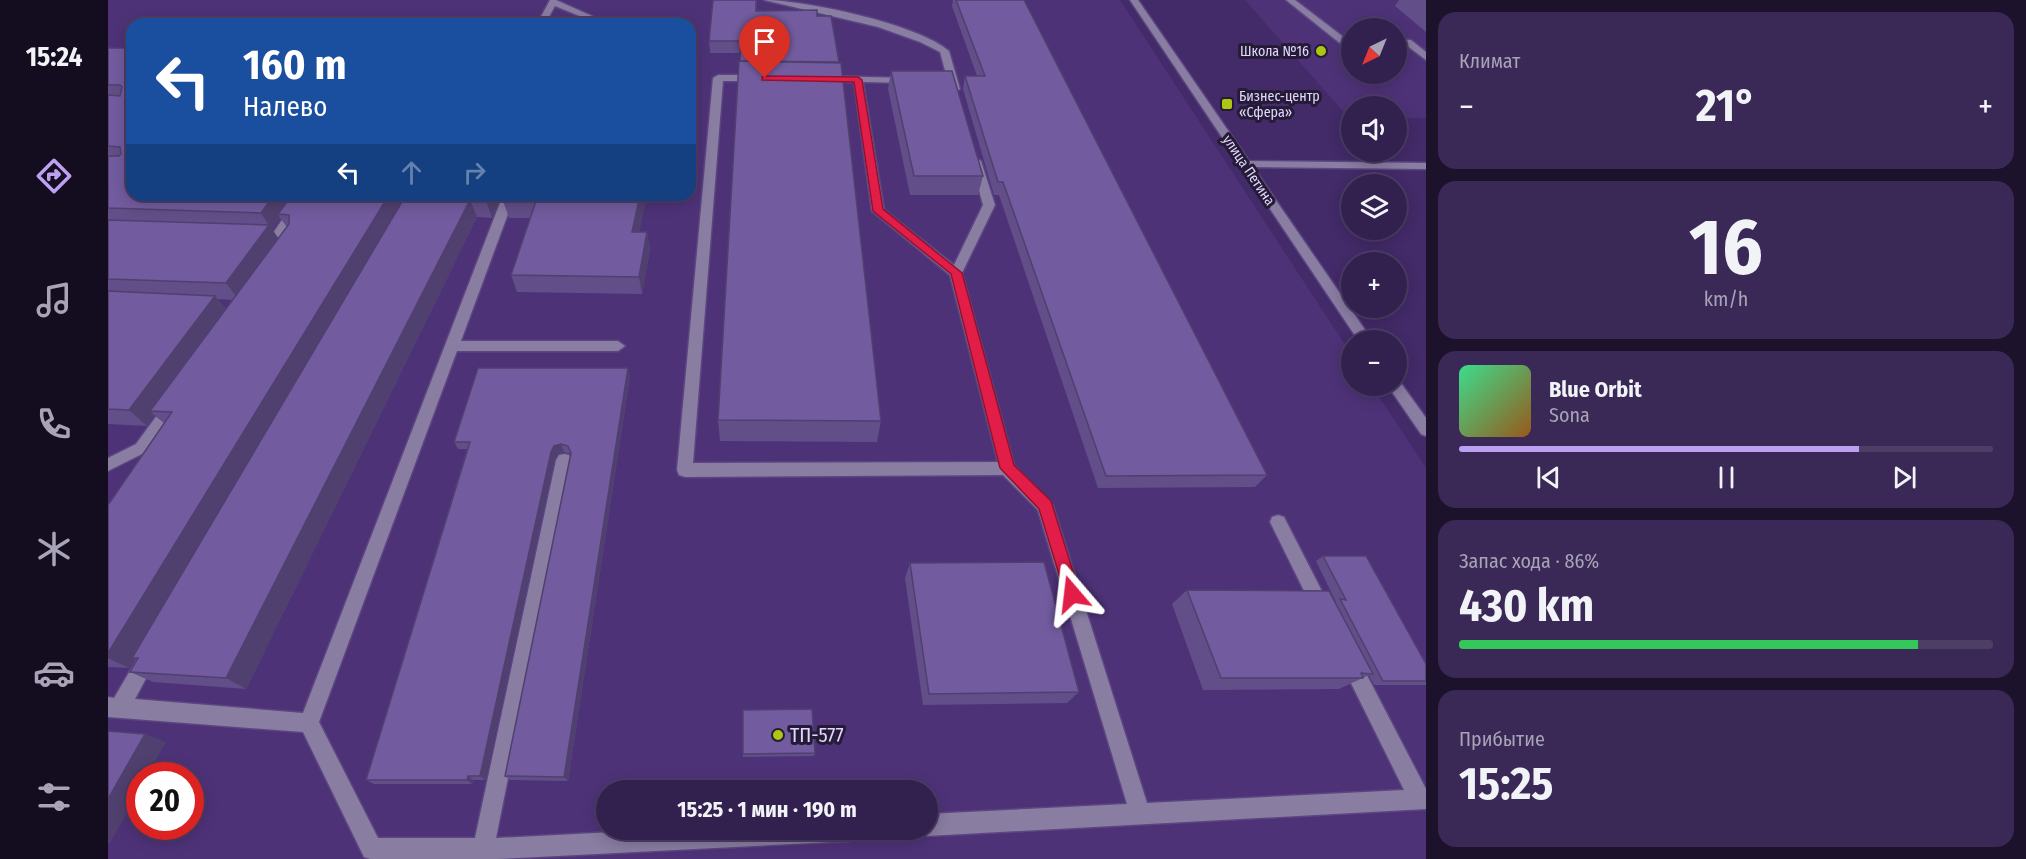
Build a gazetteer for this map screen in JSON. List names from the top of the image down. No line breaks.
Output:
{"streets":{"street":["улица Петина"]},"places":{"other":["Школа №16","ТП-577"],"transit":["Бизнес-центр «Сфера»"]},"north":"bottom left","page":{"tabs":"15:24","tile":["Климат",["16","km/h"],["Запас хода · 86%","430 km"],["Прибытие","15:25"]],"map_buttons":["+","−"],"turn":["160 m","Налево"],"heat":["−","21°","+"],"song":["Blue Orbit","Sona"],"limit":"20","trip":"15:25 · 1 мин · 190 m"}}
